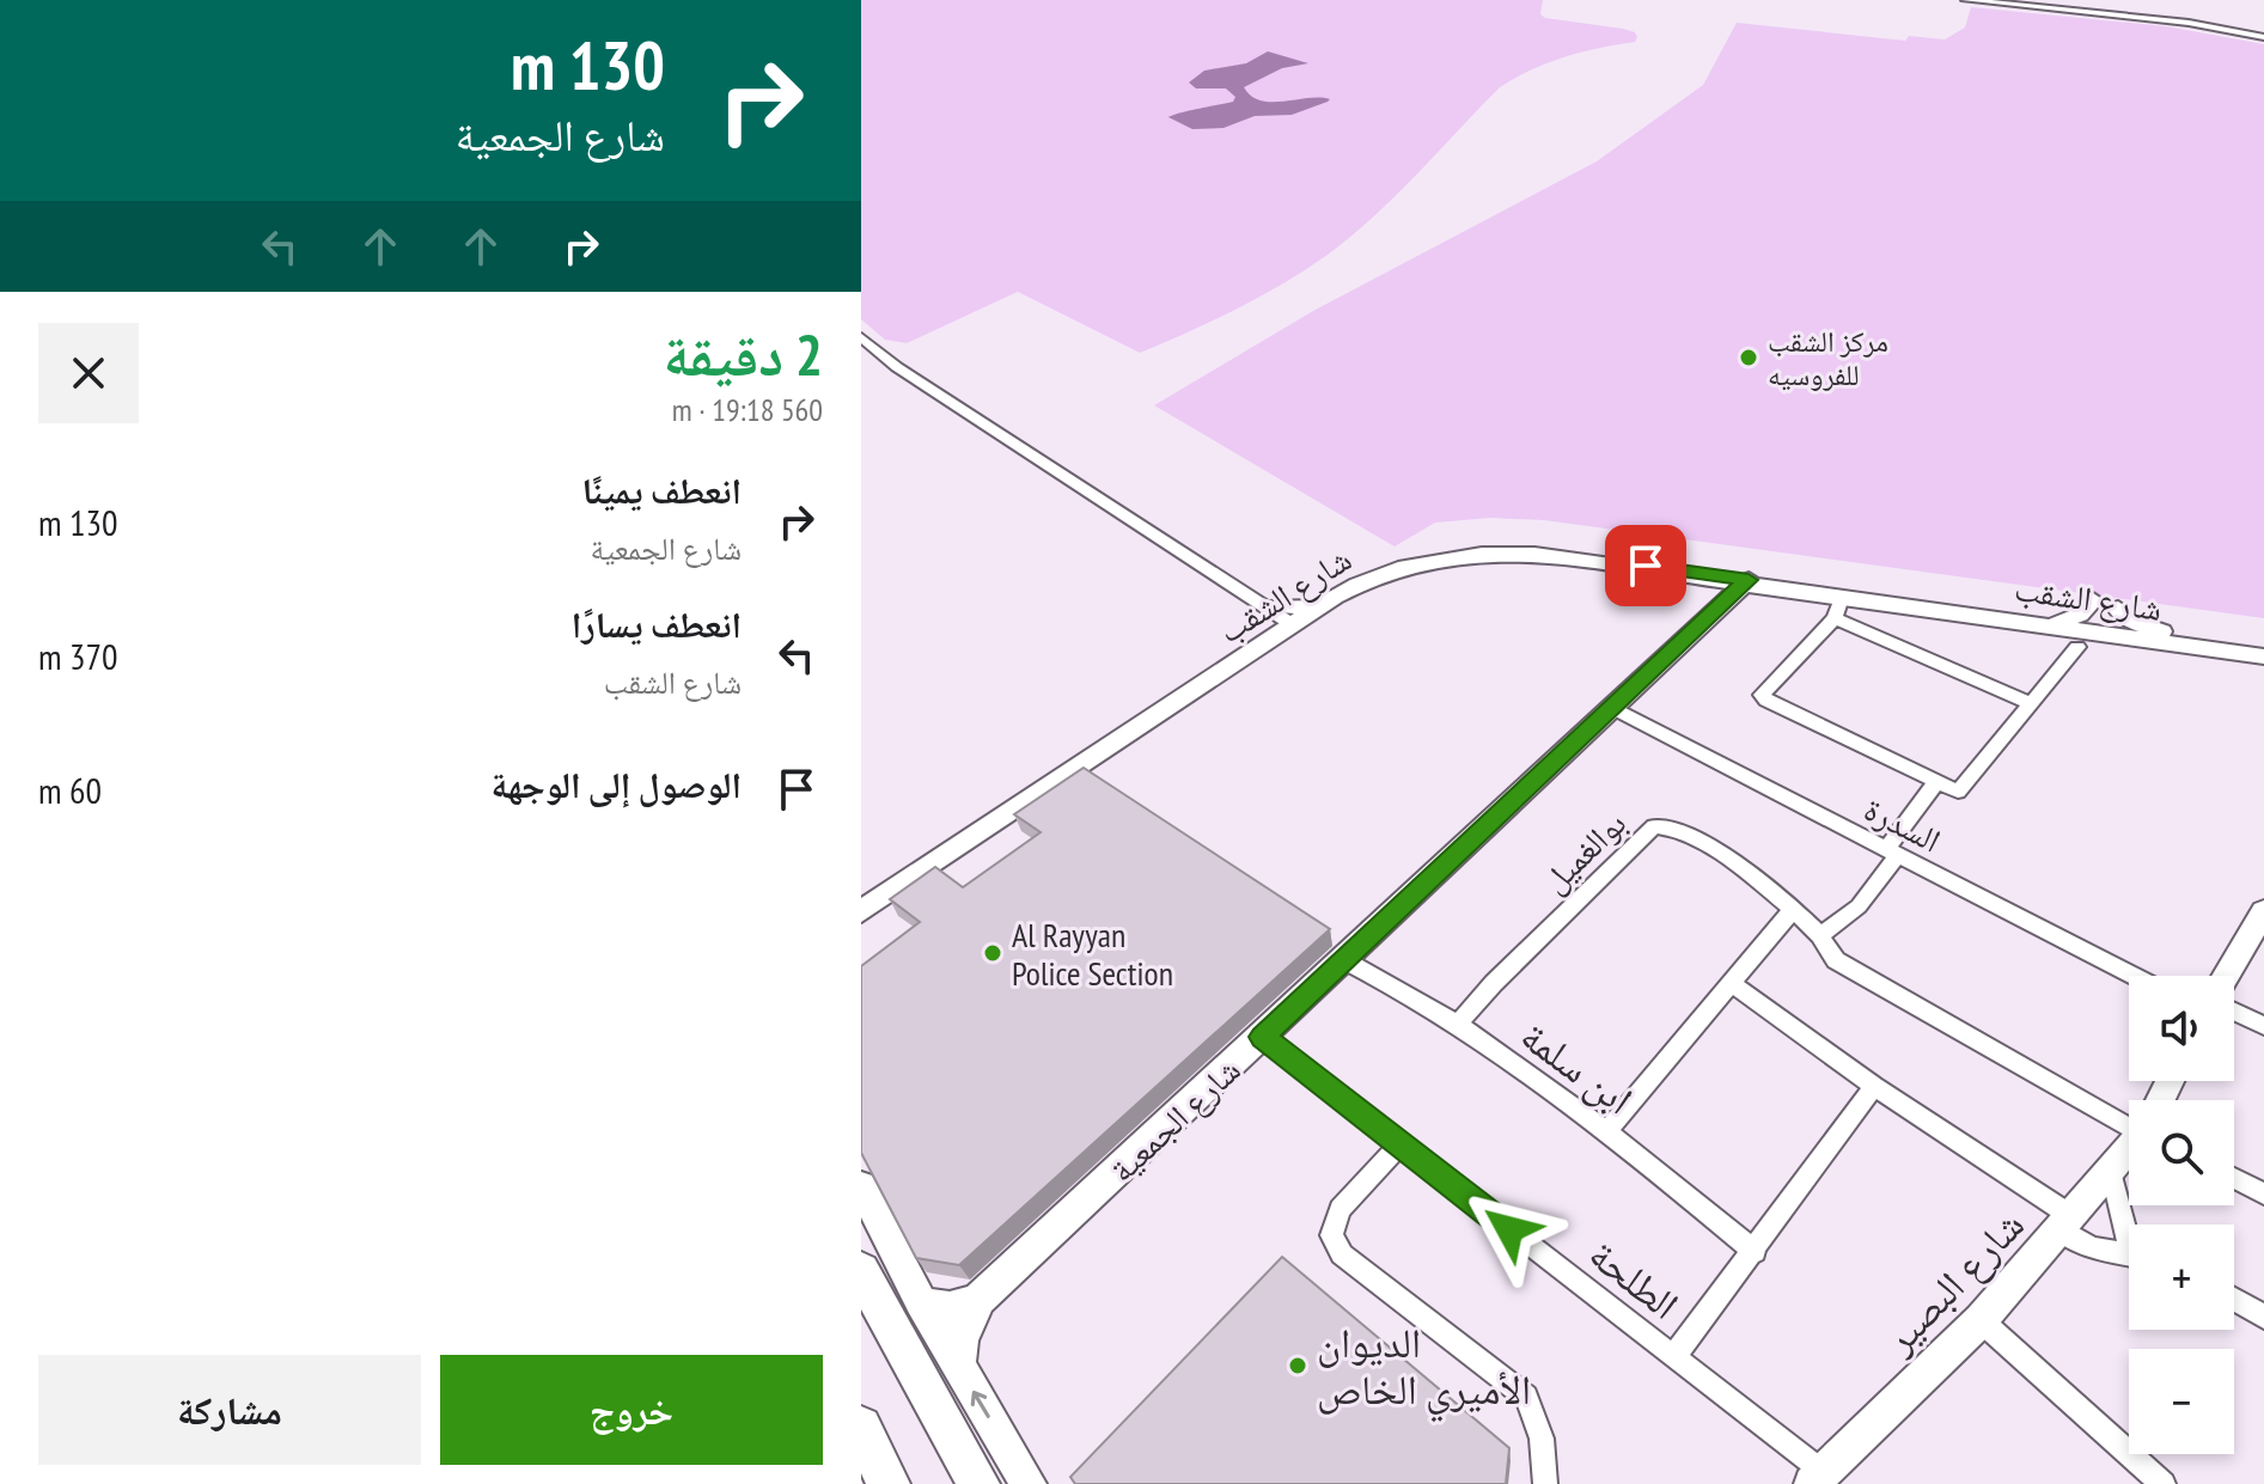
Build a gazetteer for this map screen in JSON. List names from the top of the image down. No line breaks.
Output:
{"streets":{"street":["شارع الشقب","السدرة","بوالغميل","ابن سلمة","شارع الجمعية","الطلحة","شارع البصير"]},"crossings":[["شارع الشقب","شارع الجمعية"],["السدرة","شارع الجمعية"],["بوالغميل","ابن سلمة"],["ابن سلمة","شارع الجمعية"],["شارع الجمعية","الطلحة"],["الطلحة","شارع البصير"]],"places":["مركز الشقب للفروسيه","Al Rayyan Police Section","الديوان الأميري الخاص"],"page":{"turn":["130 m","شارع الجمعية"],"heading":["2 دقيقة","560 m · 19:18"],"list":[{"name":"انعطف يمينًا","note":"شارع الجمعية","value":"130 m"},{"name":"انعطف يسارًا","note":"شارع الشقب","value":"370 m"},{"name":"الوصول إلى الوجهة","value":"60 m"}],"map_buttons":["+","−"],"buttons":["خروج","مشاركة"]}}
